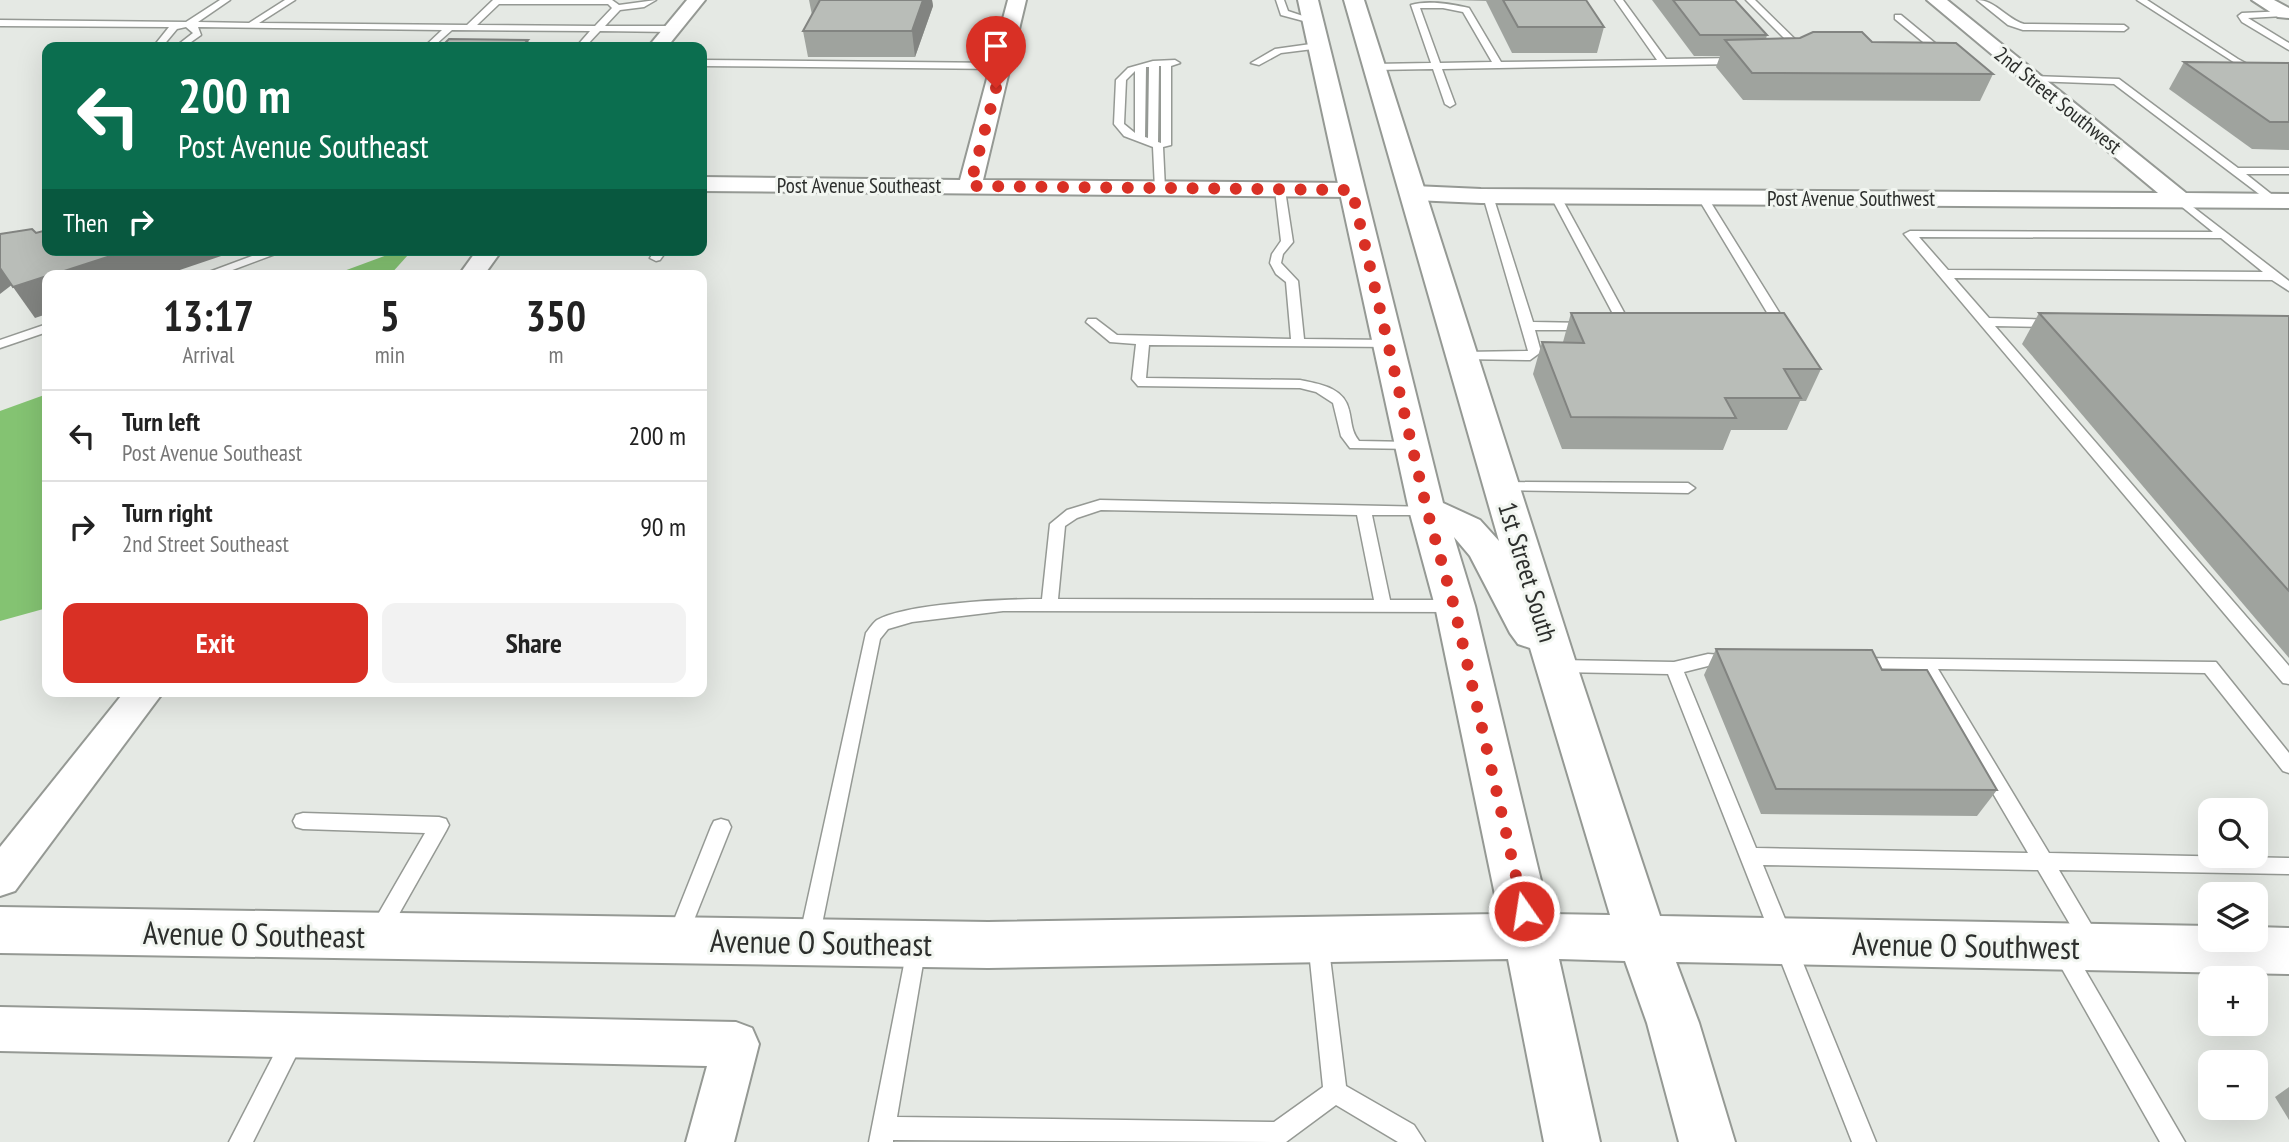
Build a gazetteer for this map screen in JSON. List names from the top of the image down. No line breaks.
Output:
{"streets":{"main road":["1st Street South","Avenue O Southeast","Avenue O Southwest"],"street":["2nd Street Southwest","Post Avenue Southeast","Post Avenue Southwest"]},"crossings":[["2nd Street Southwest","Post Avenue Southwest"],["Post Avenue Southwest","1st Street South"],["1st Street South","Avenue O Southeast"],["1st Street South","Avenue O Southwest"],["Avenue O Southeast","Avenue O Southwest"]],"page":{"turn":["200 m","Post Avenue Southeast"],"then":"Then","eta":["13:17","Arrival","5","min","350","m"],"list":[{"name":"Turn left","note":"Post Avenue Southeast","value":"200 m"},{"name":"Turn right","note":"2nd Street Southeast","value":"90 m"}],"buttons":["Exit","Share"],"map_buttons":["+","−"]}}
